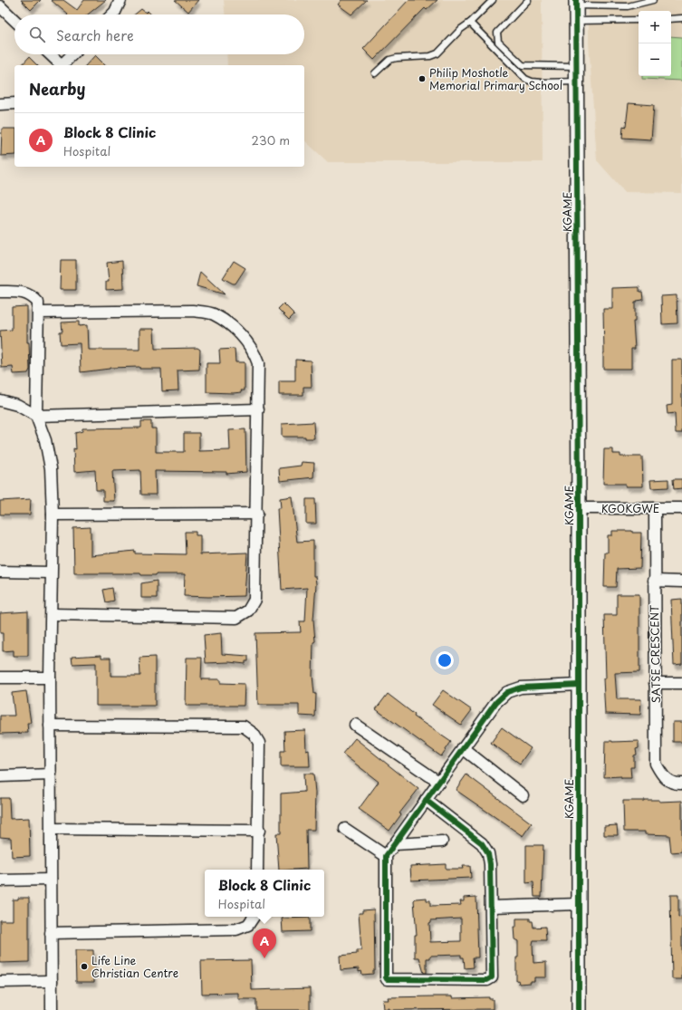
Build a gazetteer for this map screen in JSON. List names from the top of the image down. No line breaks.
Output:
{"streets":{"street":["KGAME","KGOKGWE","SATSE CRESCENT"]},"crossings":[["KGAME","KGOKGWE"],["KGOKGWE","SATSE CRESCENT"]],"places":["Philip Moshotle Memorial Primary School","Life Line Christian Centre"],"page":{"map_buttons":["+","−"],"search":"Search here","heading":"Nearby","list":[{"mark":"A","name":"Block 8 Clinic","note":"Hospital","value":"230 m"}],"popup":["Block 8 Clinic","Hospital"],"pins":"A"}}
